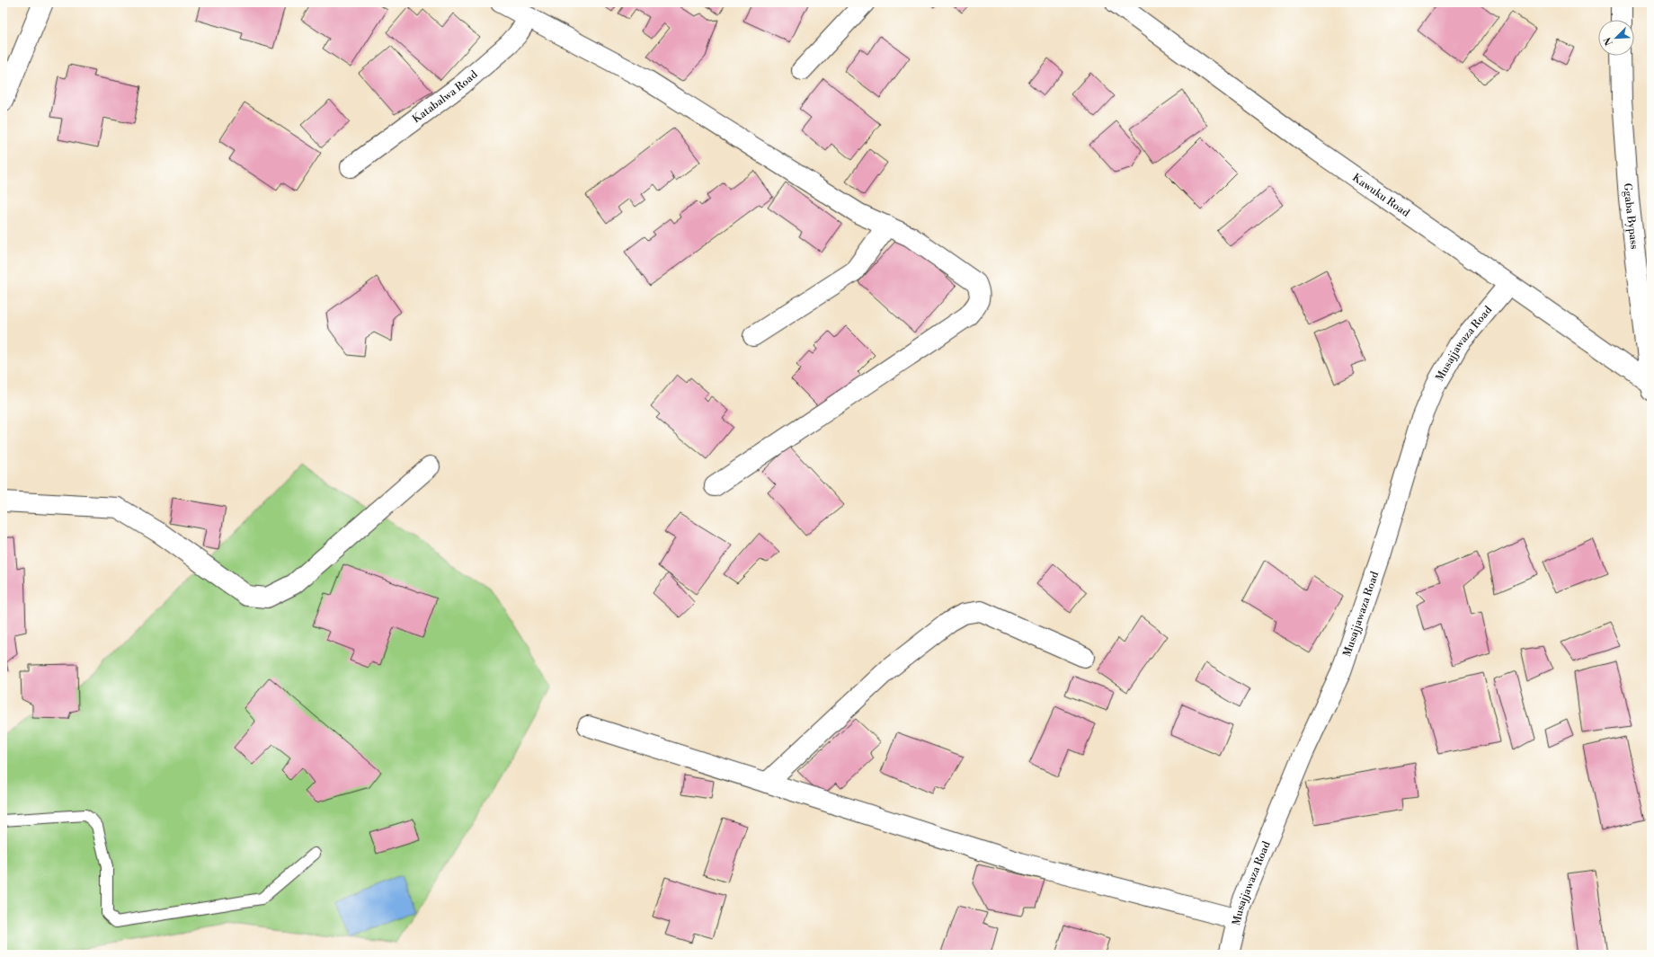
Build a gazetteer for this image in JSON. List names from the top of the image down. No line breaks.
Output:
{"streets":{"street":["Katabalwa Road","Kawuku Road","Ggaba Bypass","Musajjawaza Road"]},"crossings":[["Kawuku Road","Ggaba Bypass"],["Kawuku Road","Musajjawaza Road"]],"north":"bottom left"}
